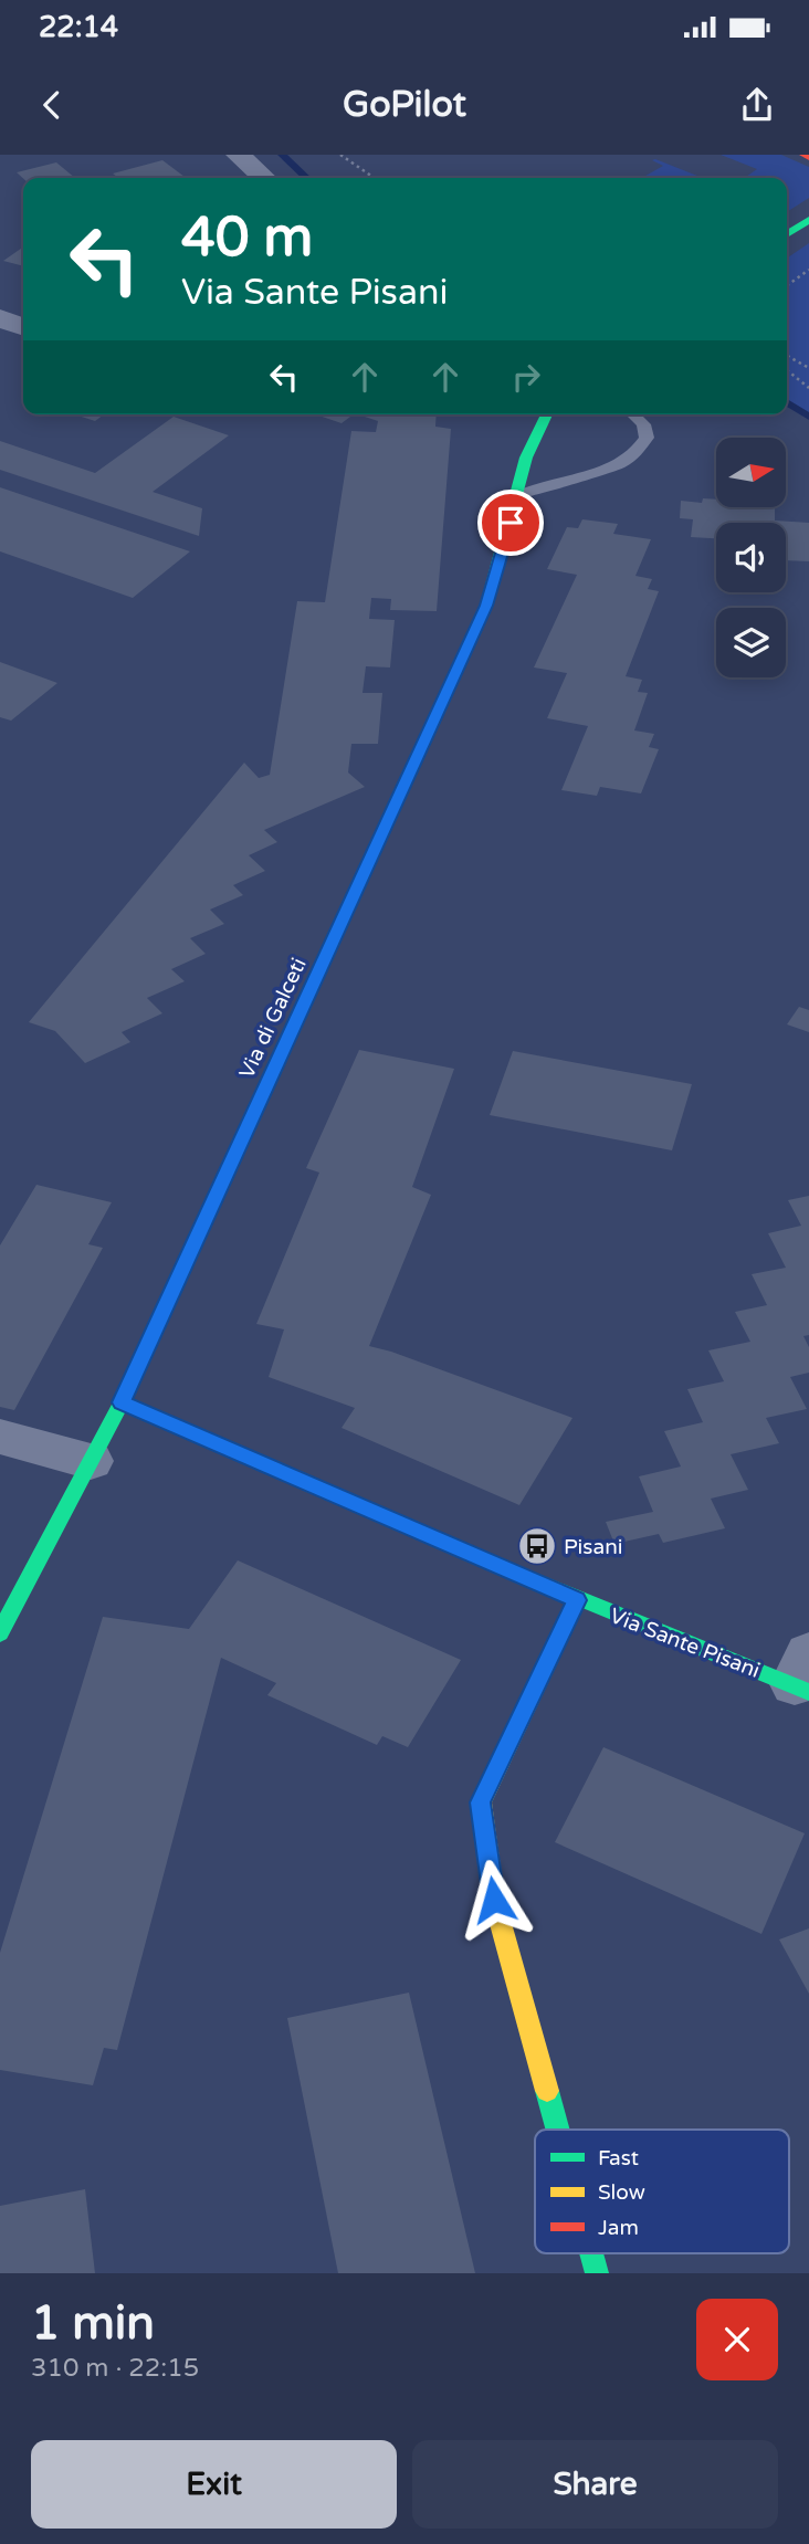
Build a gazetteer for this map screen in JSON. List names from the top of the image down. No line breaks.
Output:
{"streets":{"street":["Via di Galceti","Via Sante Pisani"]},"crossings":[["Via di Galceti","Via Sante Pisani"]],"places":{"bus stop":["Pisani"]},"legend":["Fast","Slow","Jam"],"north":"right","page":{"status":"22:14","header":"GoPilot","turn":["40 m","Via Sante Pisani"],"heading":["1 min","310 m · 22:15"],"buttons":["Exit","Share"]}}
